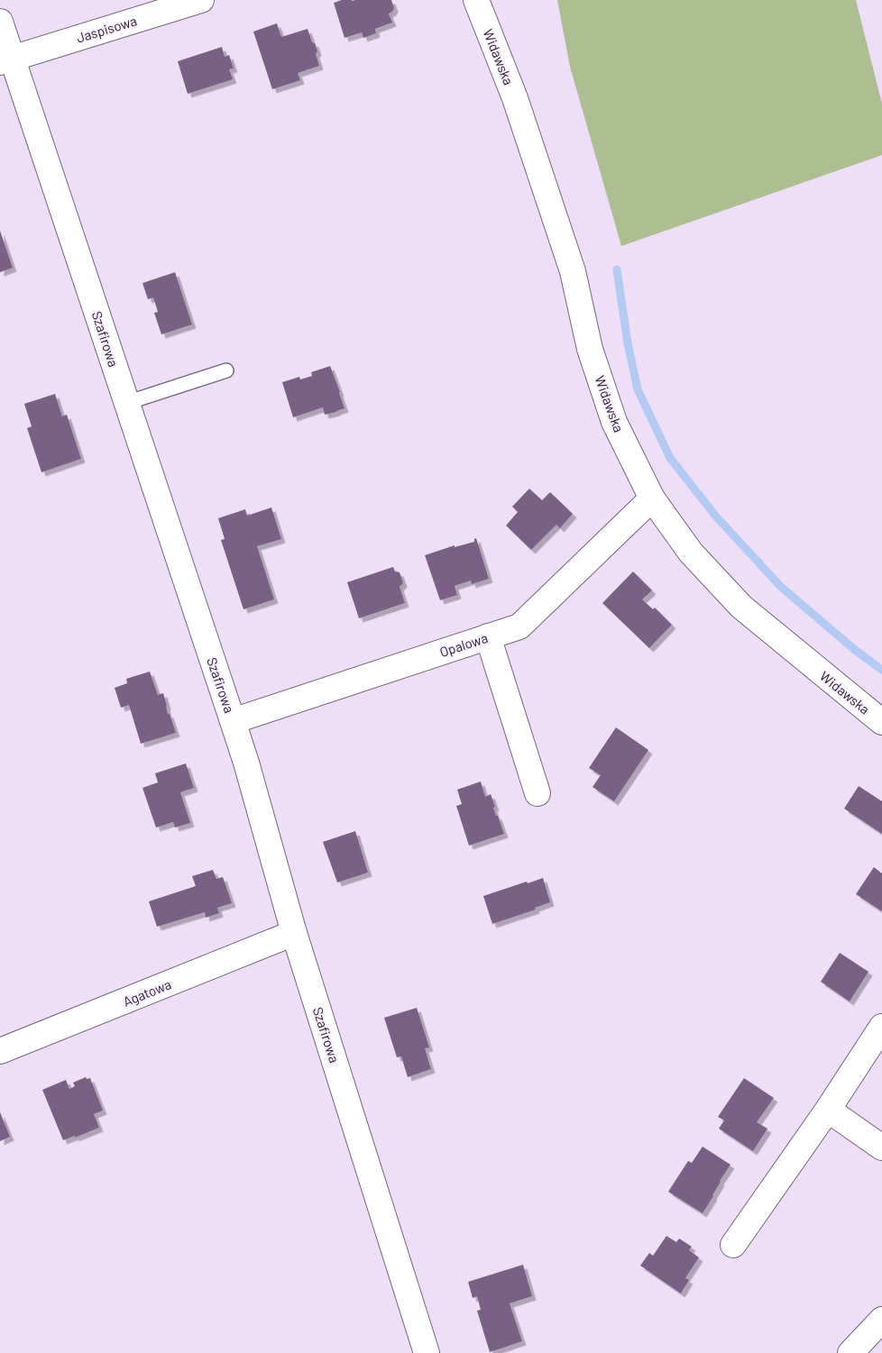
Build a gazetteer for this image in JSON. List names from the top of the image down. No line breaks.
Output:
{"streets":{"street":["Jaspisowa","Widawska","Szafirowa","Opalowa","Agatowa"]},"crossings":[["Jaspisowa","Szafirowa"],["Widawska","Opalowa"],["Szafirowa","Opalowa"],["Szafirowa","Agatowa"]]}
